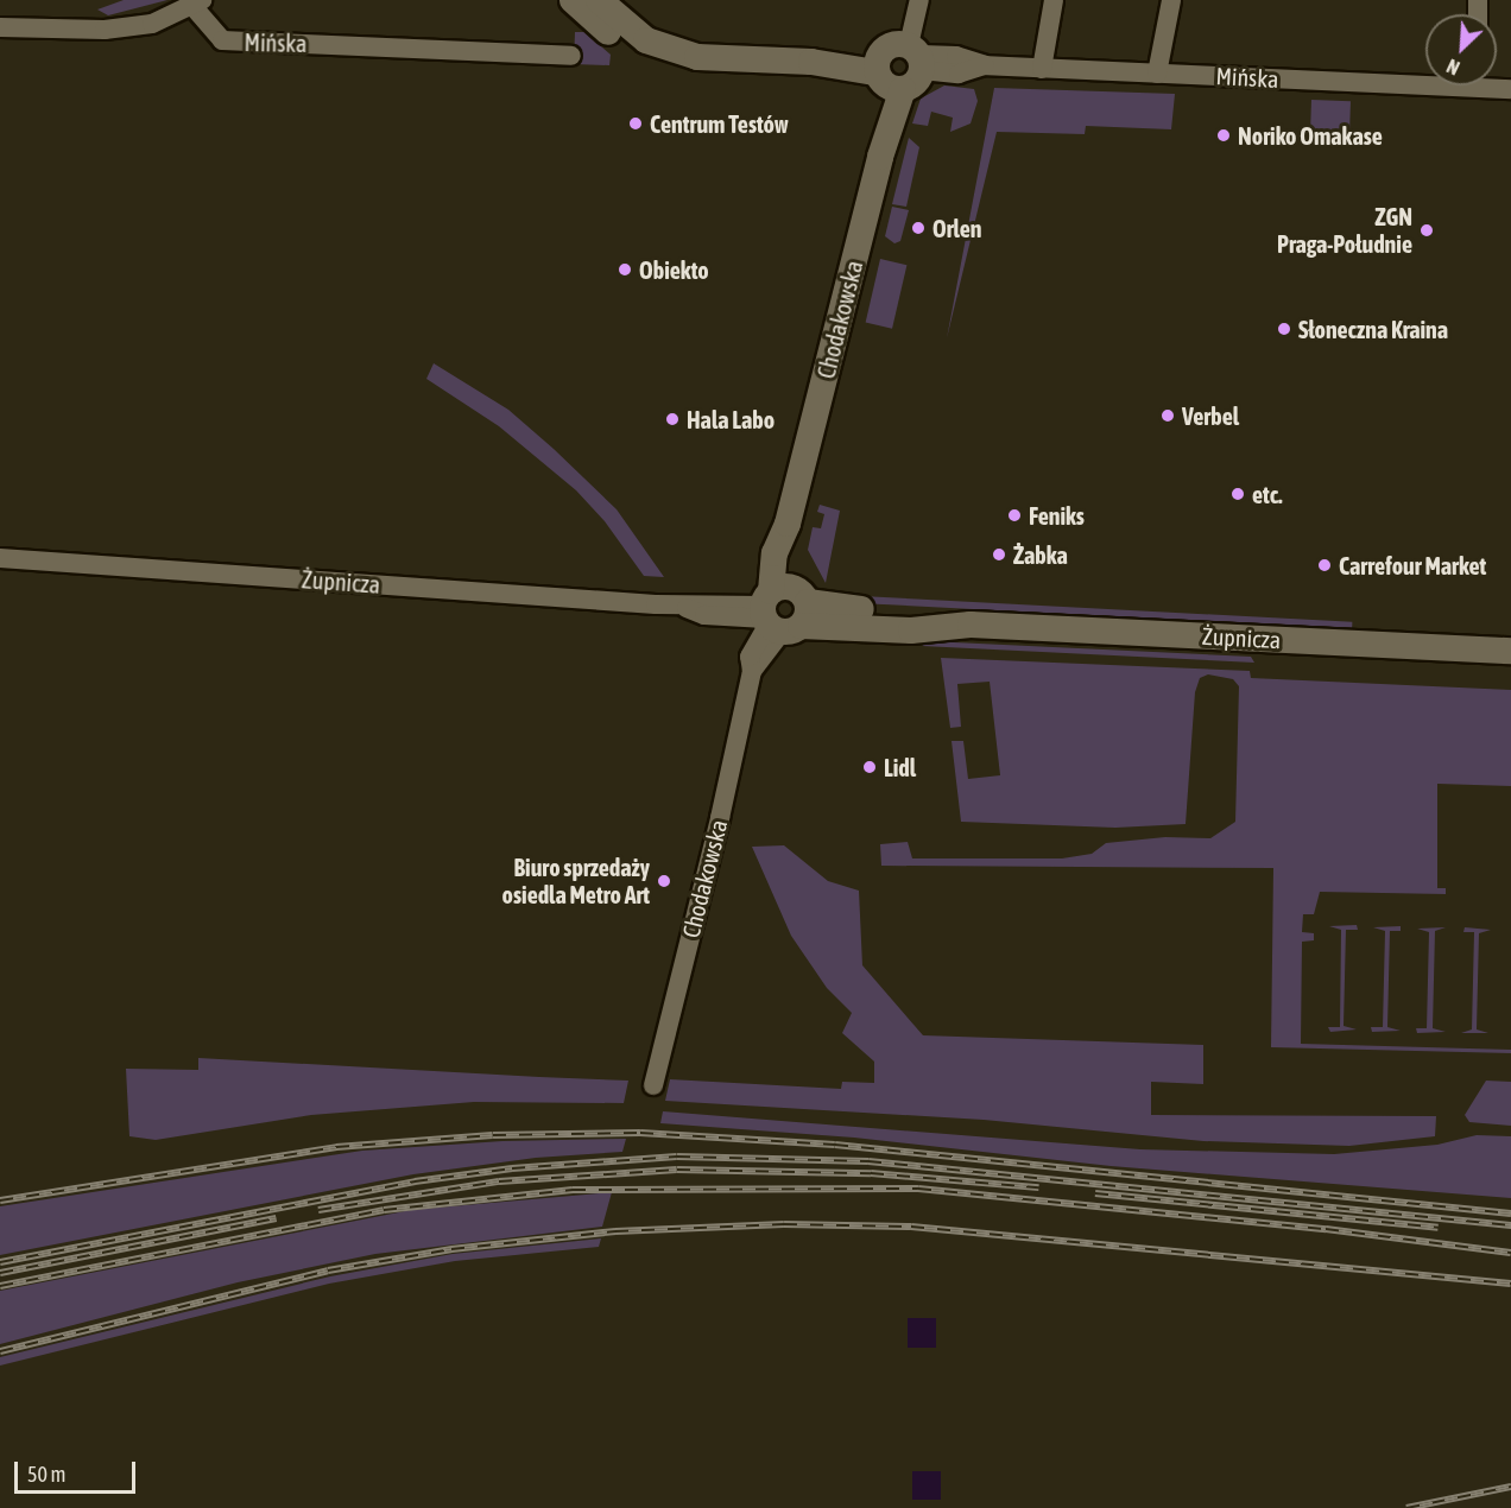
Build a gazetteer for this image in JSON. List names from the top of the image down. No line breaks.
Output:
{"streets":{"street":["Mińska","Chodakowska","Żupnicza"]},"crossings":[["Mińska","Chodakowska"],["Chodakowska","Żupnicza"]],"places":["Centrum Testów","Noriko Omakase","Orlen","ZGN Praga-Południe","Obiekto","Słoneczna Kraina","Verbel","Hala Labo","etc.","Feniks","Żabka","Carrefour Market","Lidl","Biuro sprzedaży osiedla Metro Art"],"scale_bar":"50 m","north":"bottom left"}
